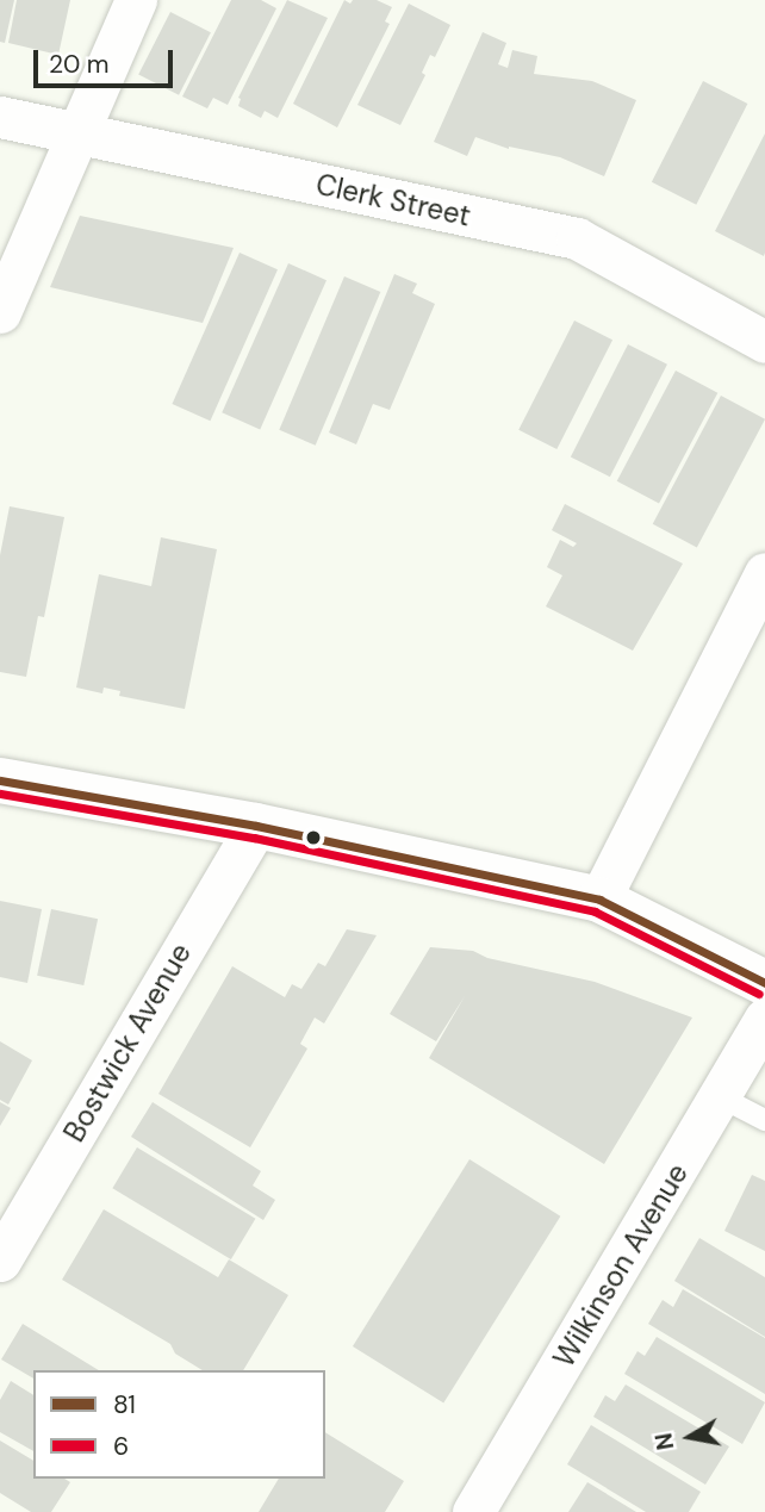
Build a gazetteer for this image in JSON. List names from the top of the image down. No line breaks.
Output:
{"streets":{"street":["Clerk Street","Bostwick Avenue","Wilkinson Avenue"]},"lines":["transit line 81","transit line 6"],"legend":["81","6"],"scale_bar":"20 m","north":"left"}
